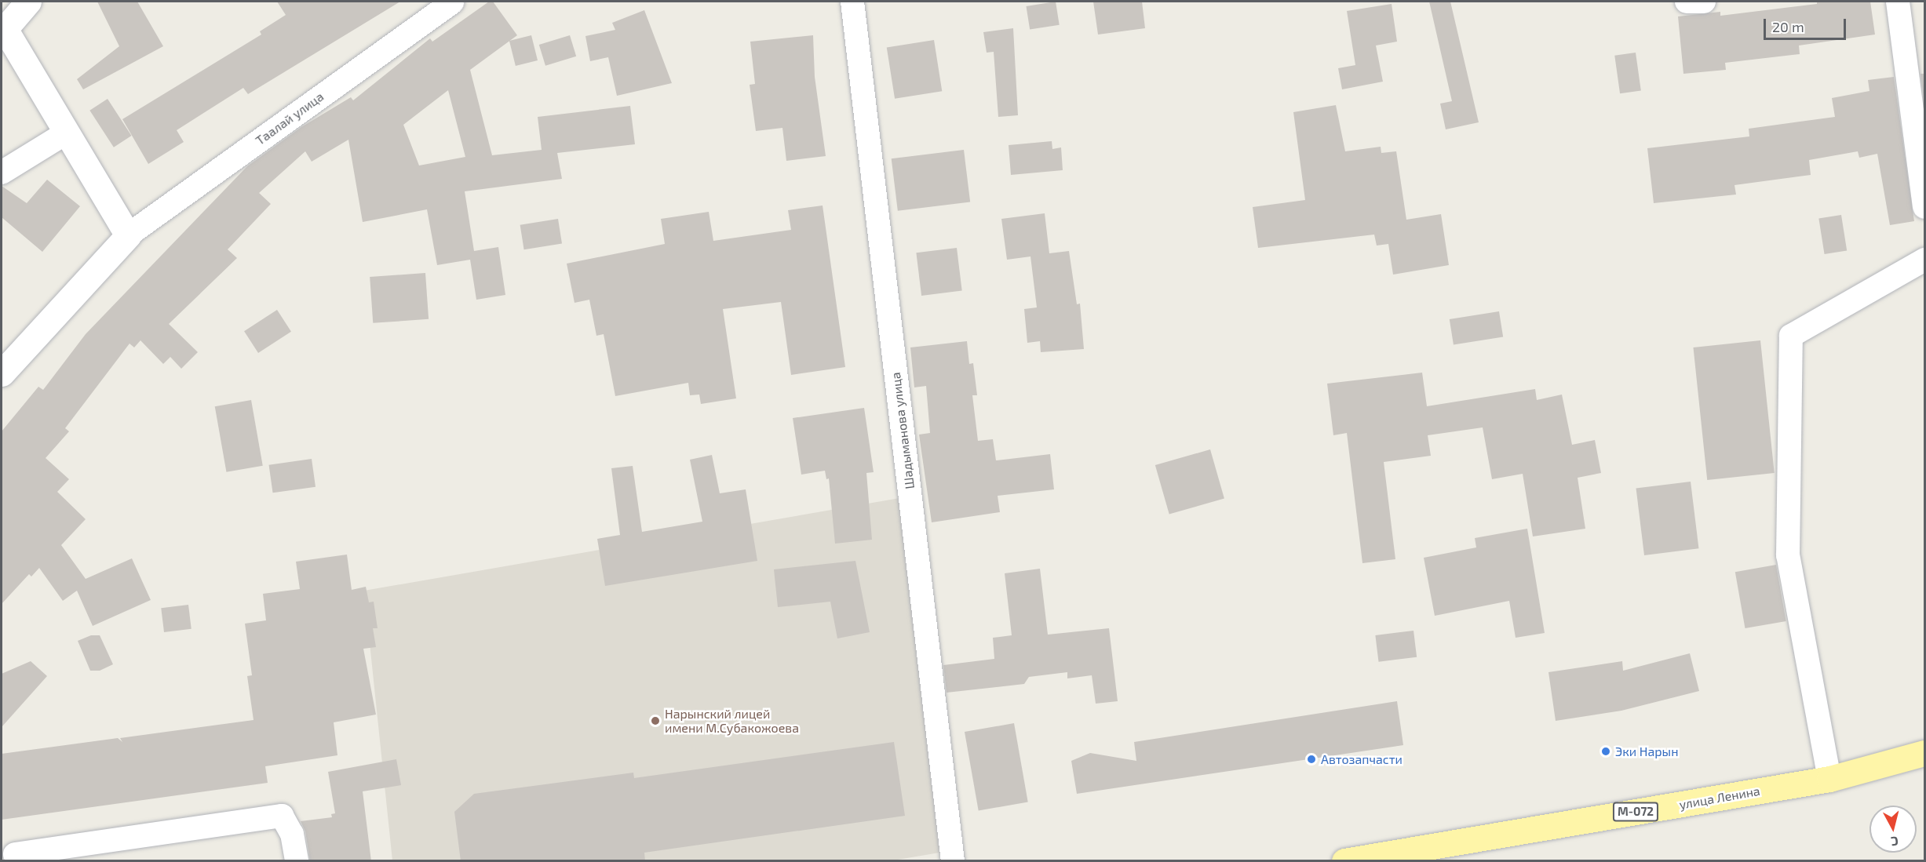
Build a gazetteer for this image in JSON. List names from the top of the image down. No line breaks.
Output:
{"streets":{"main road":["улица Ленина","М-072"],"street":["Таалай улица","Шадыманова улица"]},"places":["Нарынский лицей имени М.Субакожоева","Эки Нарын","Автозапчасти"],"scale_bar":"20 m","north":"bottom"}
